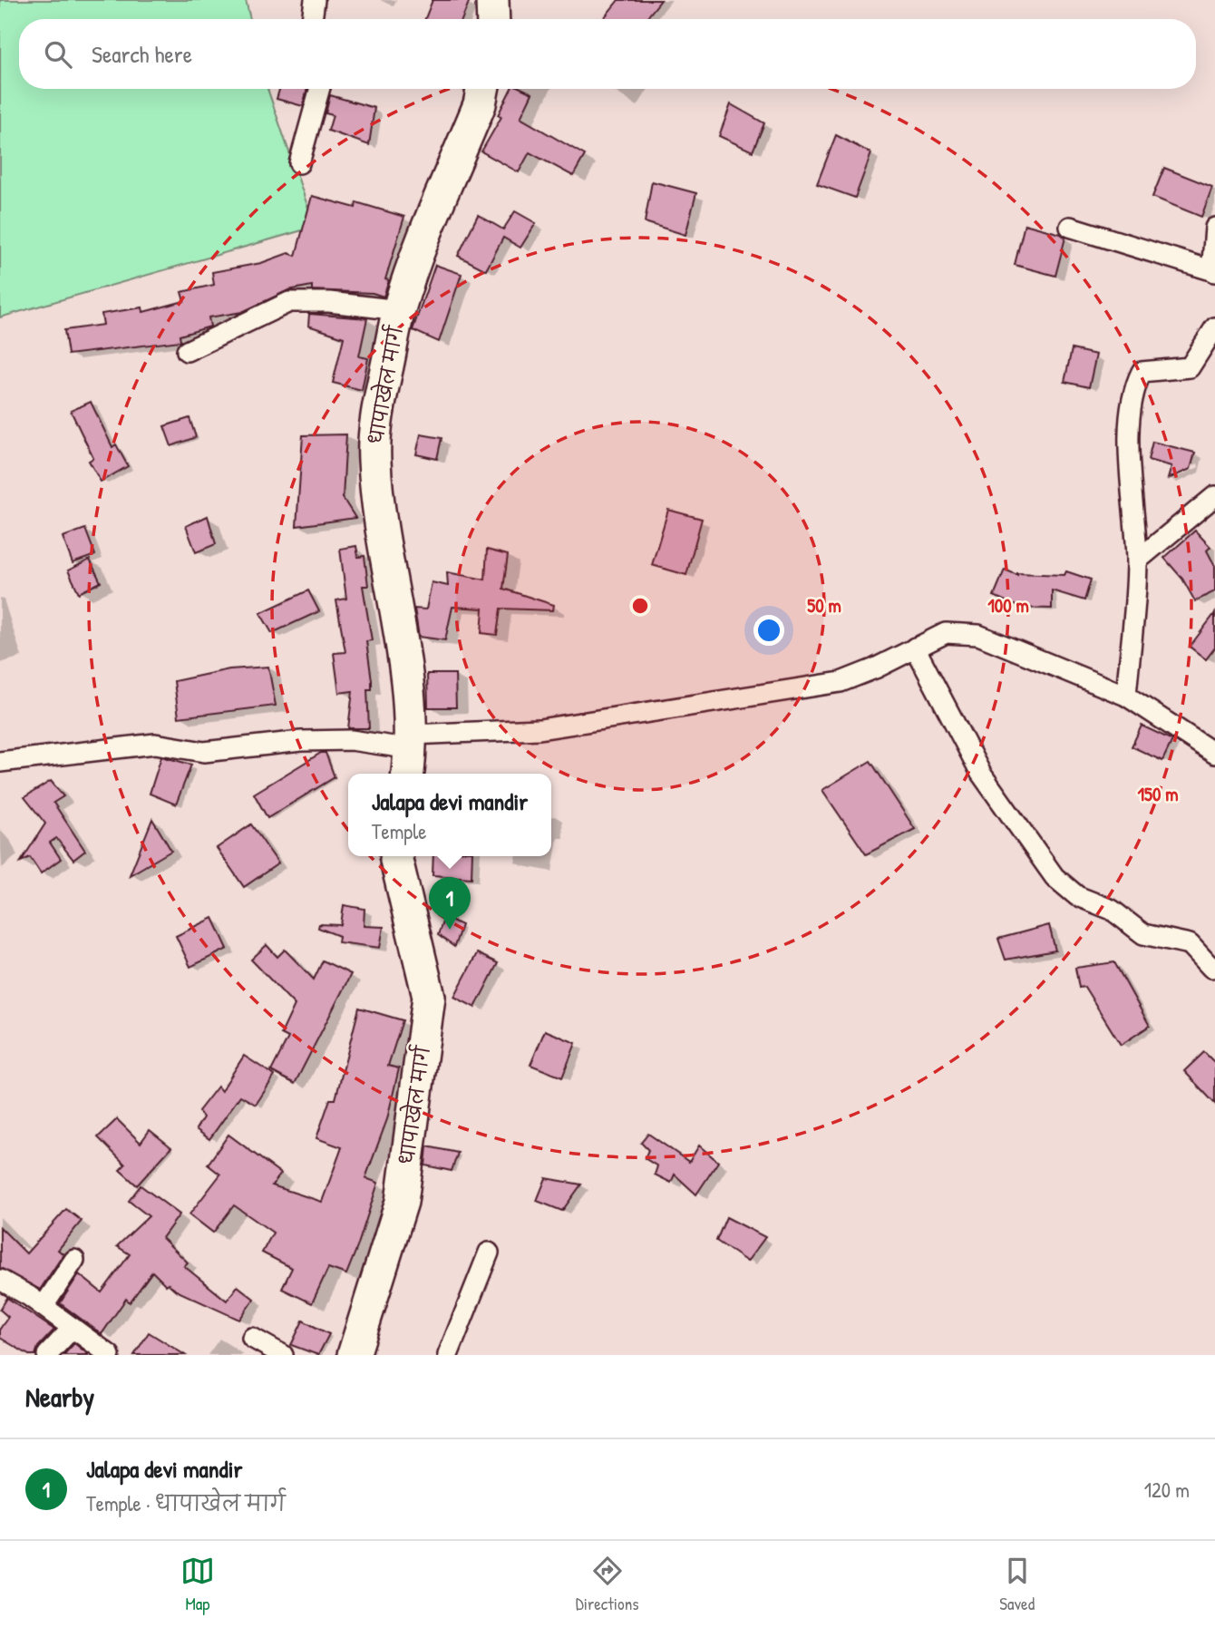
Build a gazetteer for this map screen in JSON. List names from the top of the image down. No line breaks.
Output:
{"streets":{"main road":["धापाखेल मार्ग"]},"page":{"search":"Search here","popup":["Jalapa devi mandir","Temple"],"pins":"1","heading":"Nearby","list":[{"mark":"1","name":"Jalapa devi mandir","note":"Temple · धापाखेल मार्ग","value":"120 m"}],"nav":["Map","Directions","Saved"]},"rings":["50 m","100 m","150 m"]}
